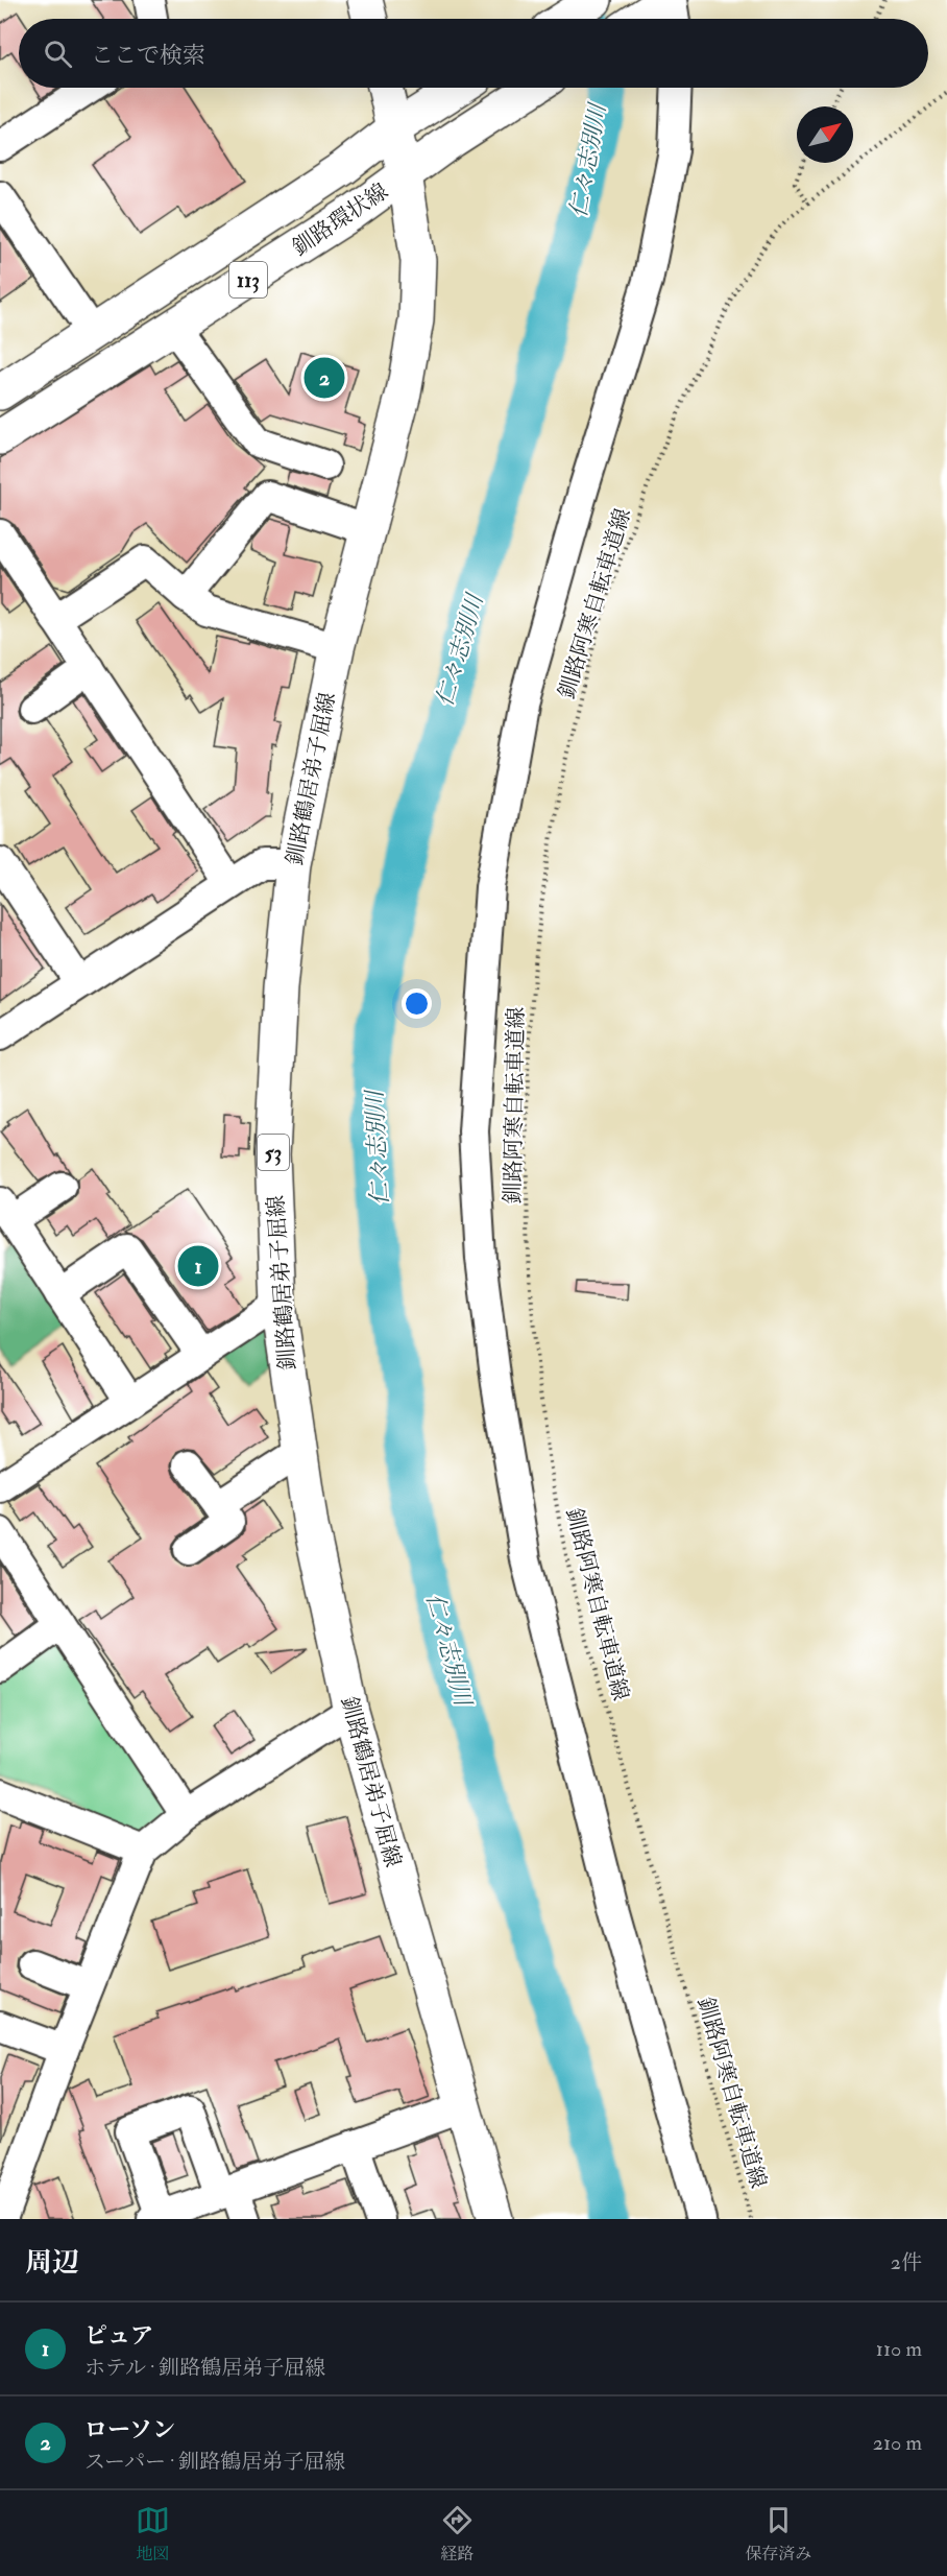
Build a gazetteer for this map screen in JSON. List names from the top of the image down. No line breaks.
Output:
{"streets":{"main road":["釧路環状線","113","釧路鶴居弟子屈線","53"],"path":["釧路阿寒自転車道線"]},"crossings":[["釧路環状線","釧路鶴居弟子屈線"]],"water":["仁々志別川"],"north":"top right","page":{"search":"ここで検索","pins":["2","1"],"heading":["周辺","2件"],"list":[{"mark":"1","name":"ピュア","note":"ホテル · 釧路鶴居弟子屈線","value":"110 m"},{"mark":"2","name":"ローソン","note":"スーパー · 釧路鶴居弟子屈線","value":"210 m"}],"nav":["地図","経路","保存済み"]}}
